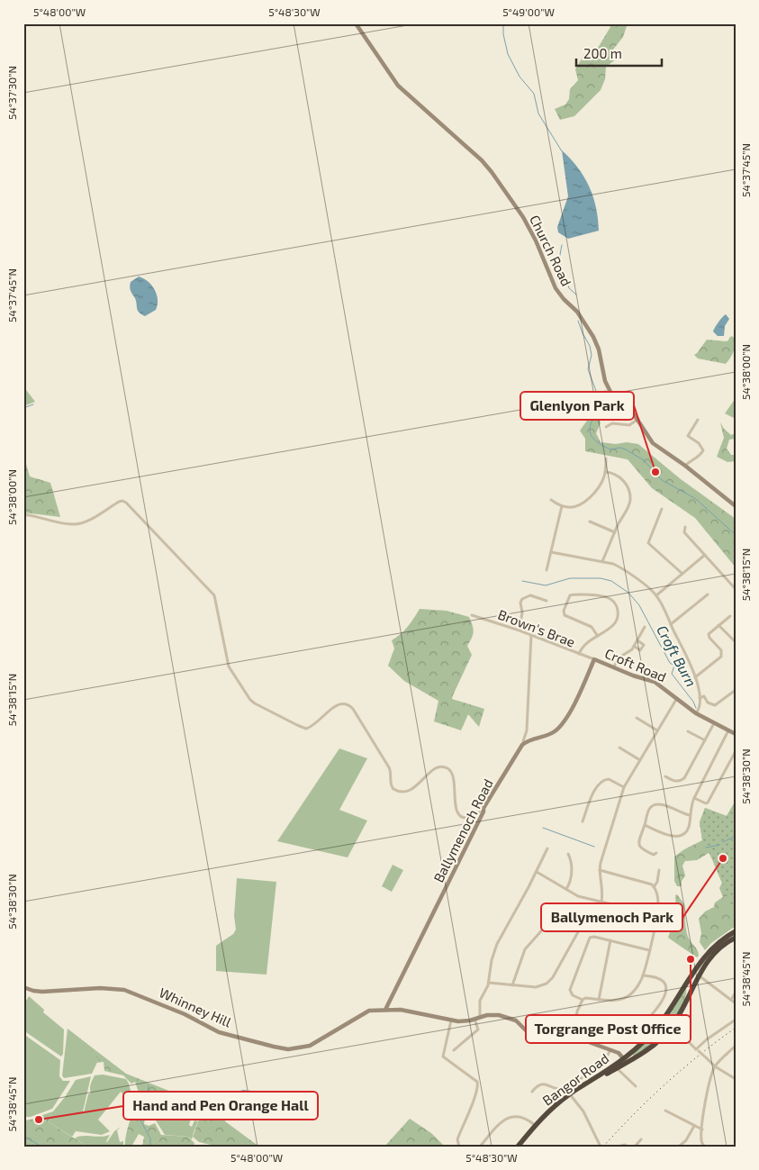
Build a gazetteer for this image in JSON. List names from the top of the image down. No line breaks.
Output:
{"streets":{"highway":["Bangor Road"],"street":["Church Road","Brown's Brae","Croft Road","Ballymenoch Road","Whinney Hill"]},"crossings":[["Brown's Brae","Croft Road"],["Ballymenoch Road","Whinney Hill"],["Whinney Hill","Bangor Road"]],"water":["Croft Burn"],"places":["Glenlyon Park","Ballymenoch Park","Torgrange Post Office","Hand and Pen Orange Hall"],"scale_bar":"200 m","coordinates":["5°48'00\"W","5°48'30\"W","5°49'00\"W","54°37'30\"N","54°37'45\"N","54°38'00\"N","54°38'15\"N","54°38'30\"N","54°38'45\"N"]}
